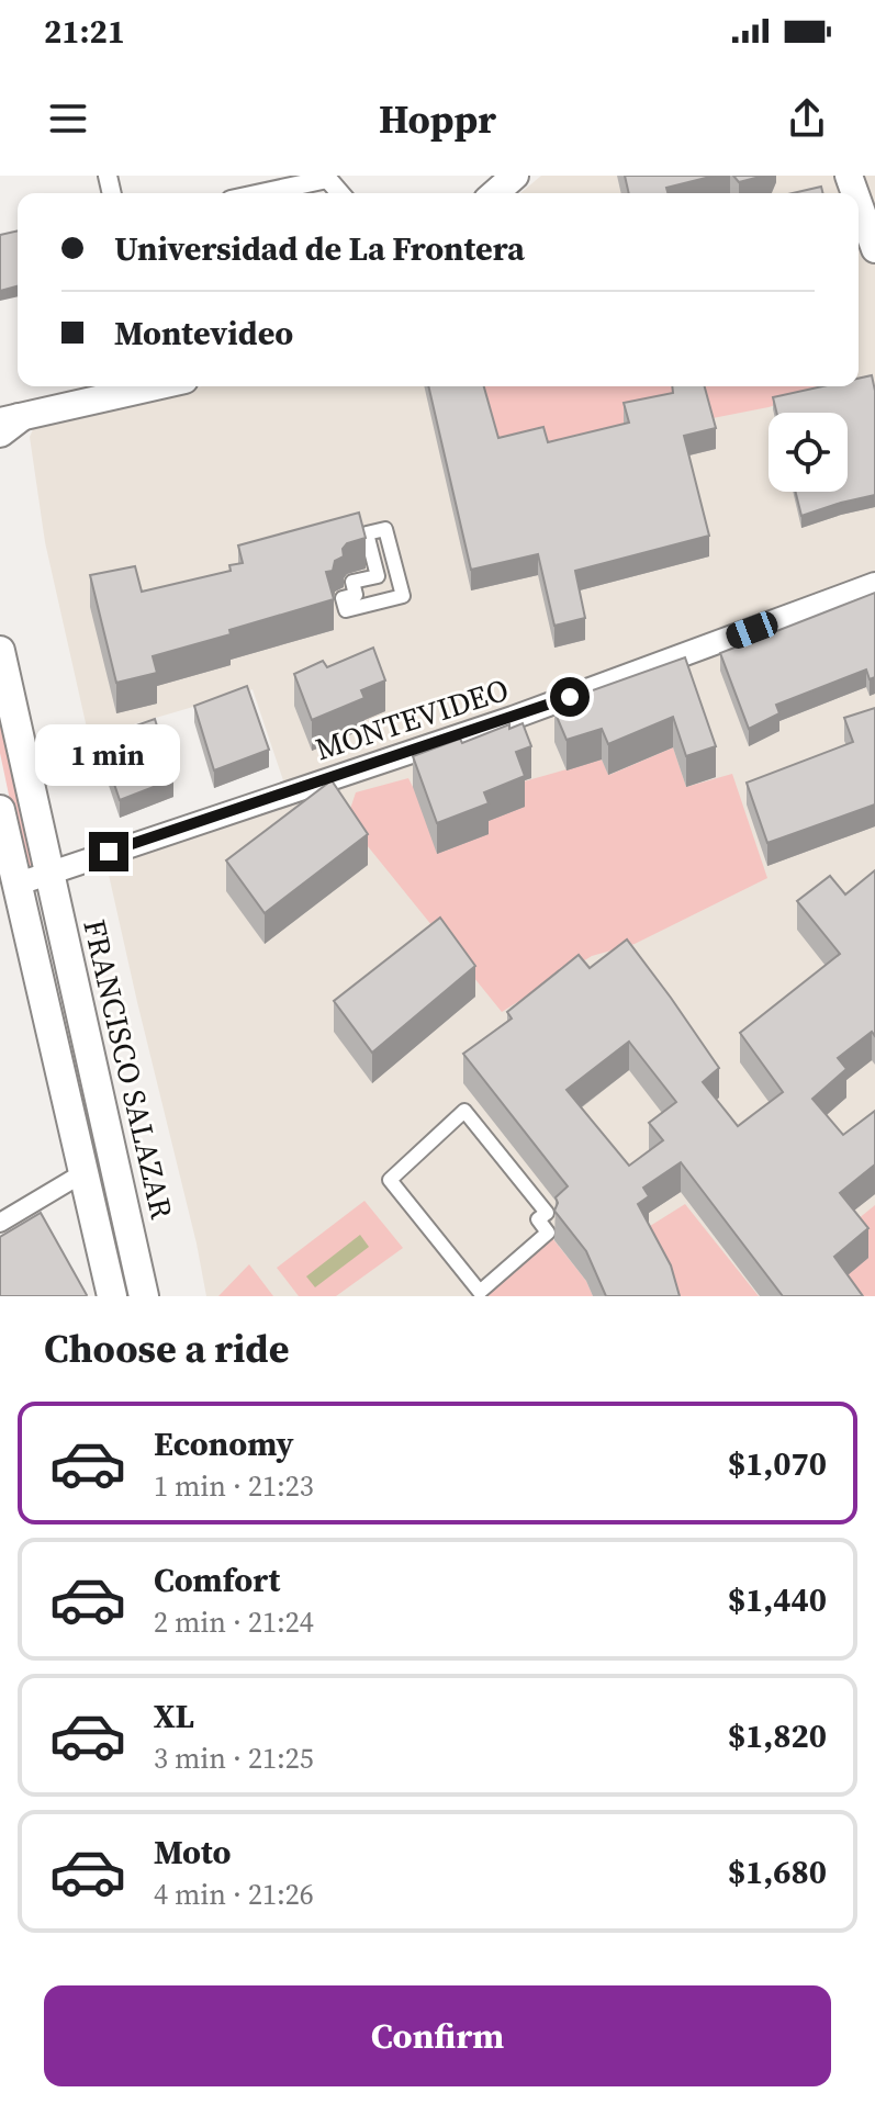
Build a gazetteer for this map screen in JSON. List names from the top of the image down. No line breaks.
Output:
{"streets":{"main road":["FRANCISCO SALAZAR"],"street":["MONTEVIDEO"]},"crossings":[["MONTEVIDEO","FRANCISCO SALAZAR"]],"page":{"status":"21:21","header":"Hoppr","banner":["Universidad de La Frontera","Montevideo"],"bubble":"1 min","heading":"Choose a ride","list":[{"name":"Economy","note":"1 min · 21:23","value":"$1,070"},{"name":"Comfort","note":"2 min · 21:24","value":"$1,440"},{"name":"XL","note":"3 min · 21:25","value":"$1,820"},{"name":"Moto","note":"4 min · 21:26","value":"$1,680"}],"buttons":"Confirm"}}
